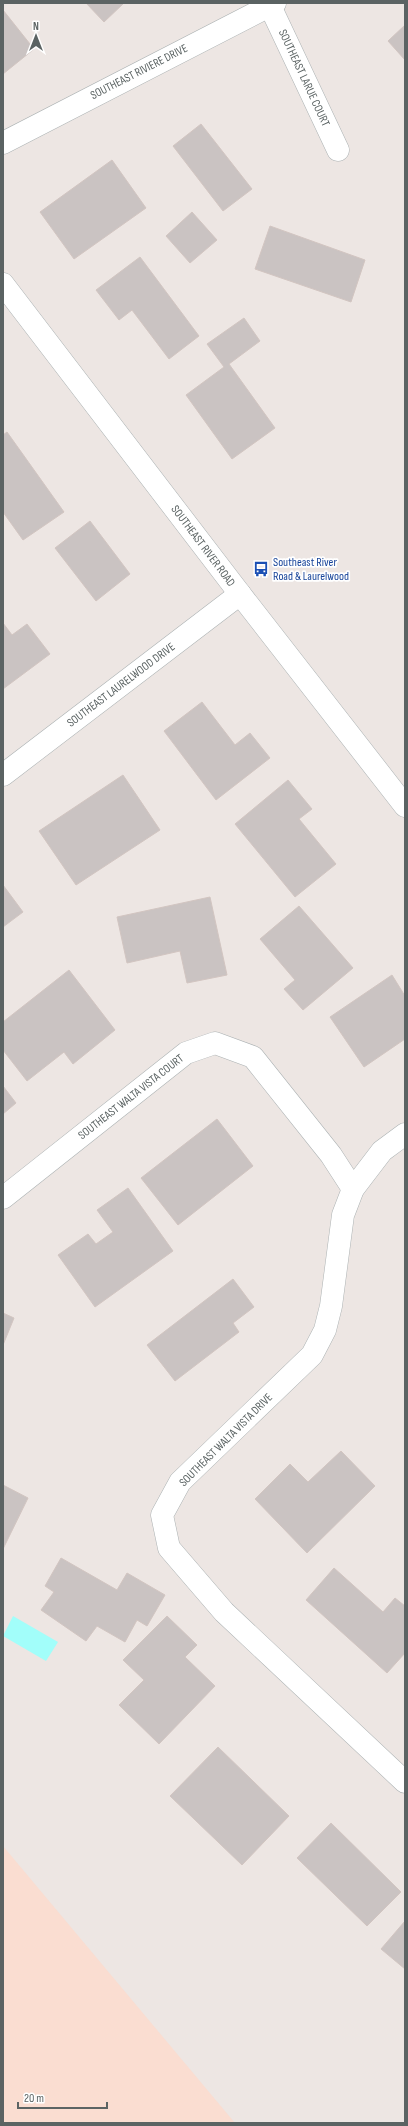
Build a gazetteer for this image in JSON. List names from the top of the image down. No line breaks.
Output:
{"streets":{"street":["SOUTHEAST RIVIERE DRIVE","SOUTHEAST LARUE COURT","SOUTHEAST RIVER ROAD","SOUTHEAST LAURELWOOD DRIVE","SOUTHEAST WALTA VISTA COURT","SOUTHEAST WALTA VISTA DRIVE"]},"crossings":[["SOUTHEAST RIVIERE DRIVE","SOUTHEAST LARUE COURT"],["SOUTHEAST RIVER ROAD","SOUTHEAST LAURELWOOD DRIVE"],["SOUTHEAST WALTA VISTA COURT","SOUTHEAST WALTA VISTA DRIVE"]],"places":{"bus stop":["Southeast River Road & Laurelwood"]},"scale_bar":"20 m","north":"top"}
